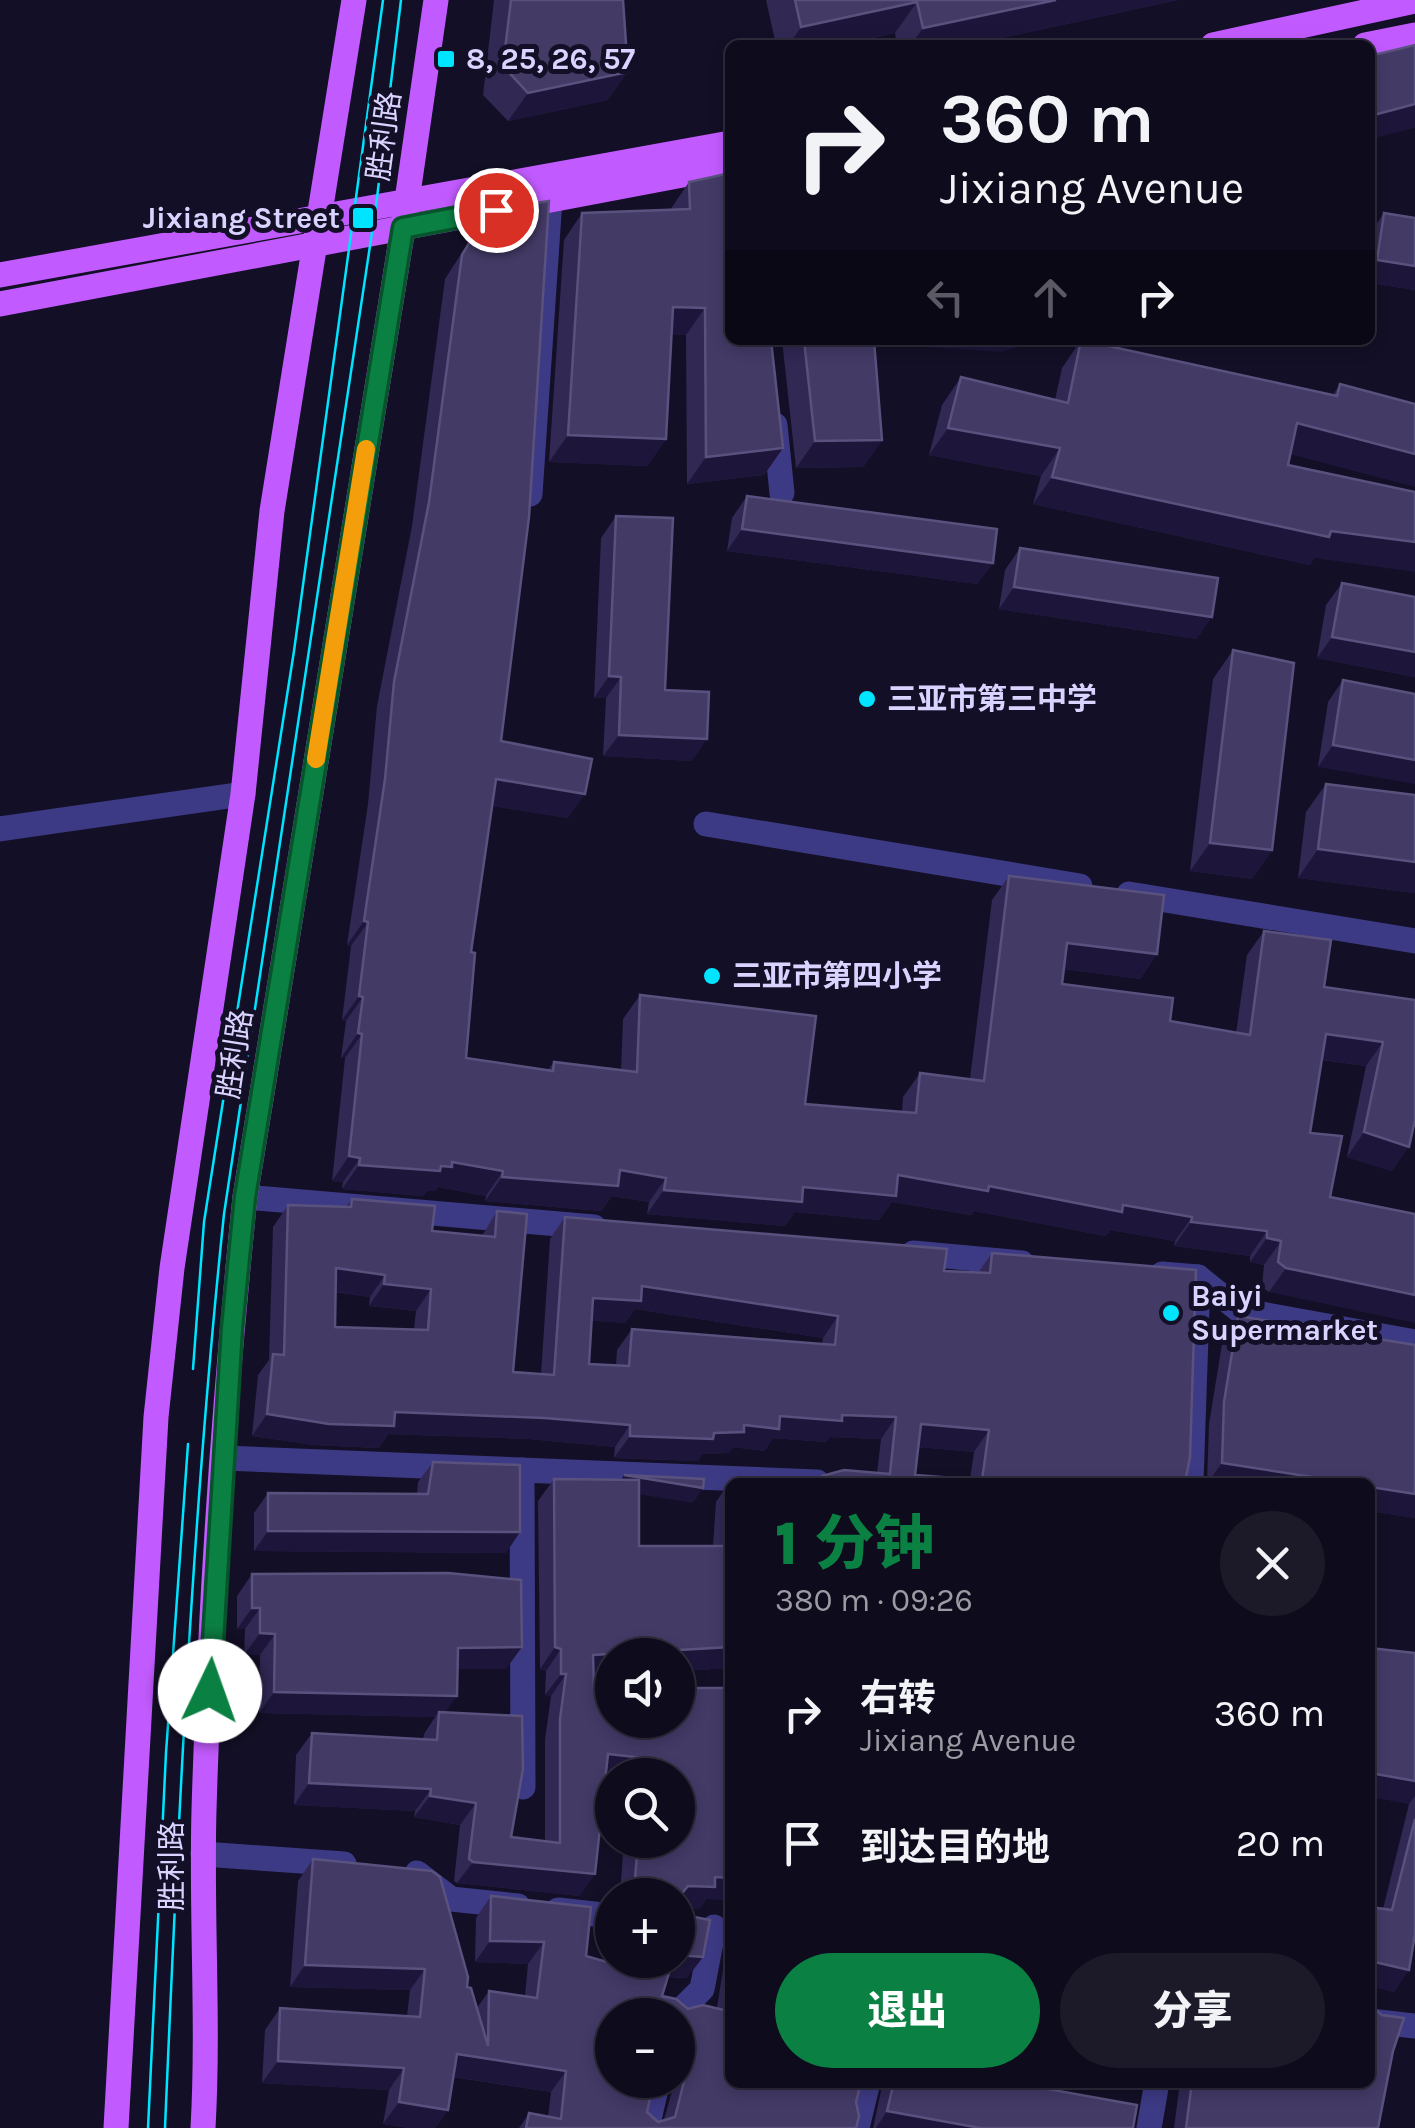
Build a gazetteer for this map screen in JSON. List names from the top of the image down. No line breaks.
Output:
{"streets":{"main road":["胜利路"]},"places":{"transit":["8, 25, 26, 57","Jixiang Street"],"other":["三亚市第三中学","三亚市第四小学","Baiyi Supermarket"]},"page":{"turn":["360 m","Jixiang Avenue"],"heading":["1 分钟","380 m · 09:26"],"map_buttons":["+","−"],"list":[{"name":"右转","note":"Jixiang Avenue","value":"360 m"},{"name":"到达目的地","value":"20 m"}],"buttons":["退出","分享"]}}
